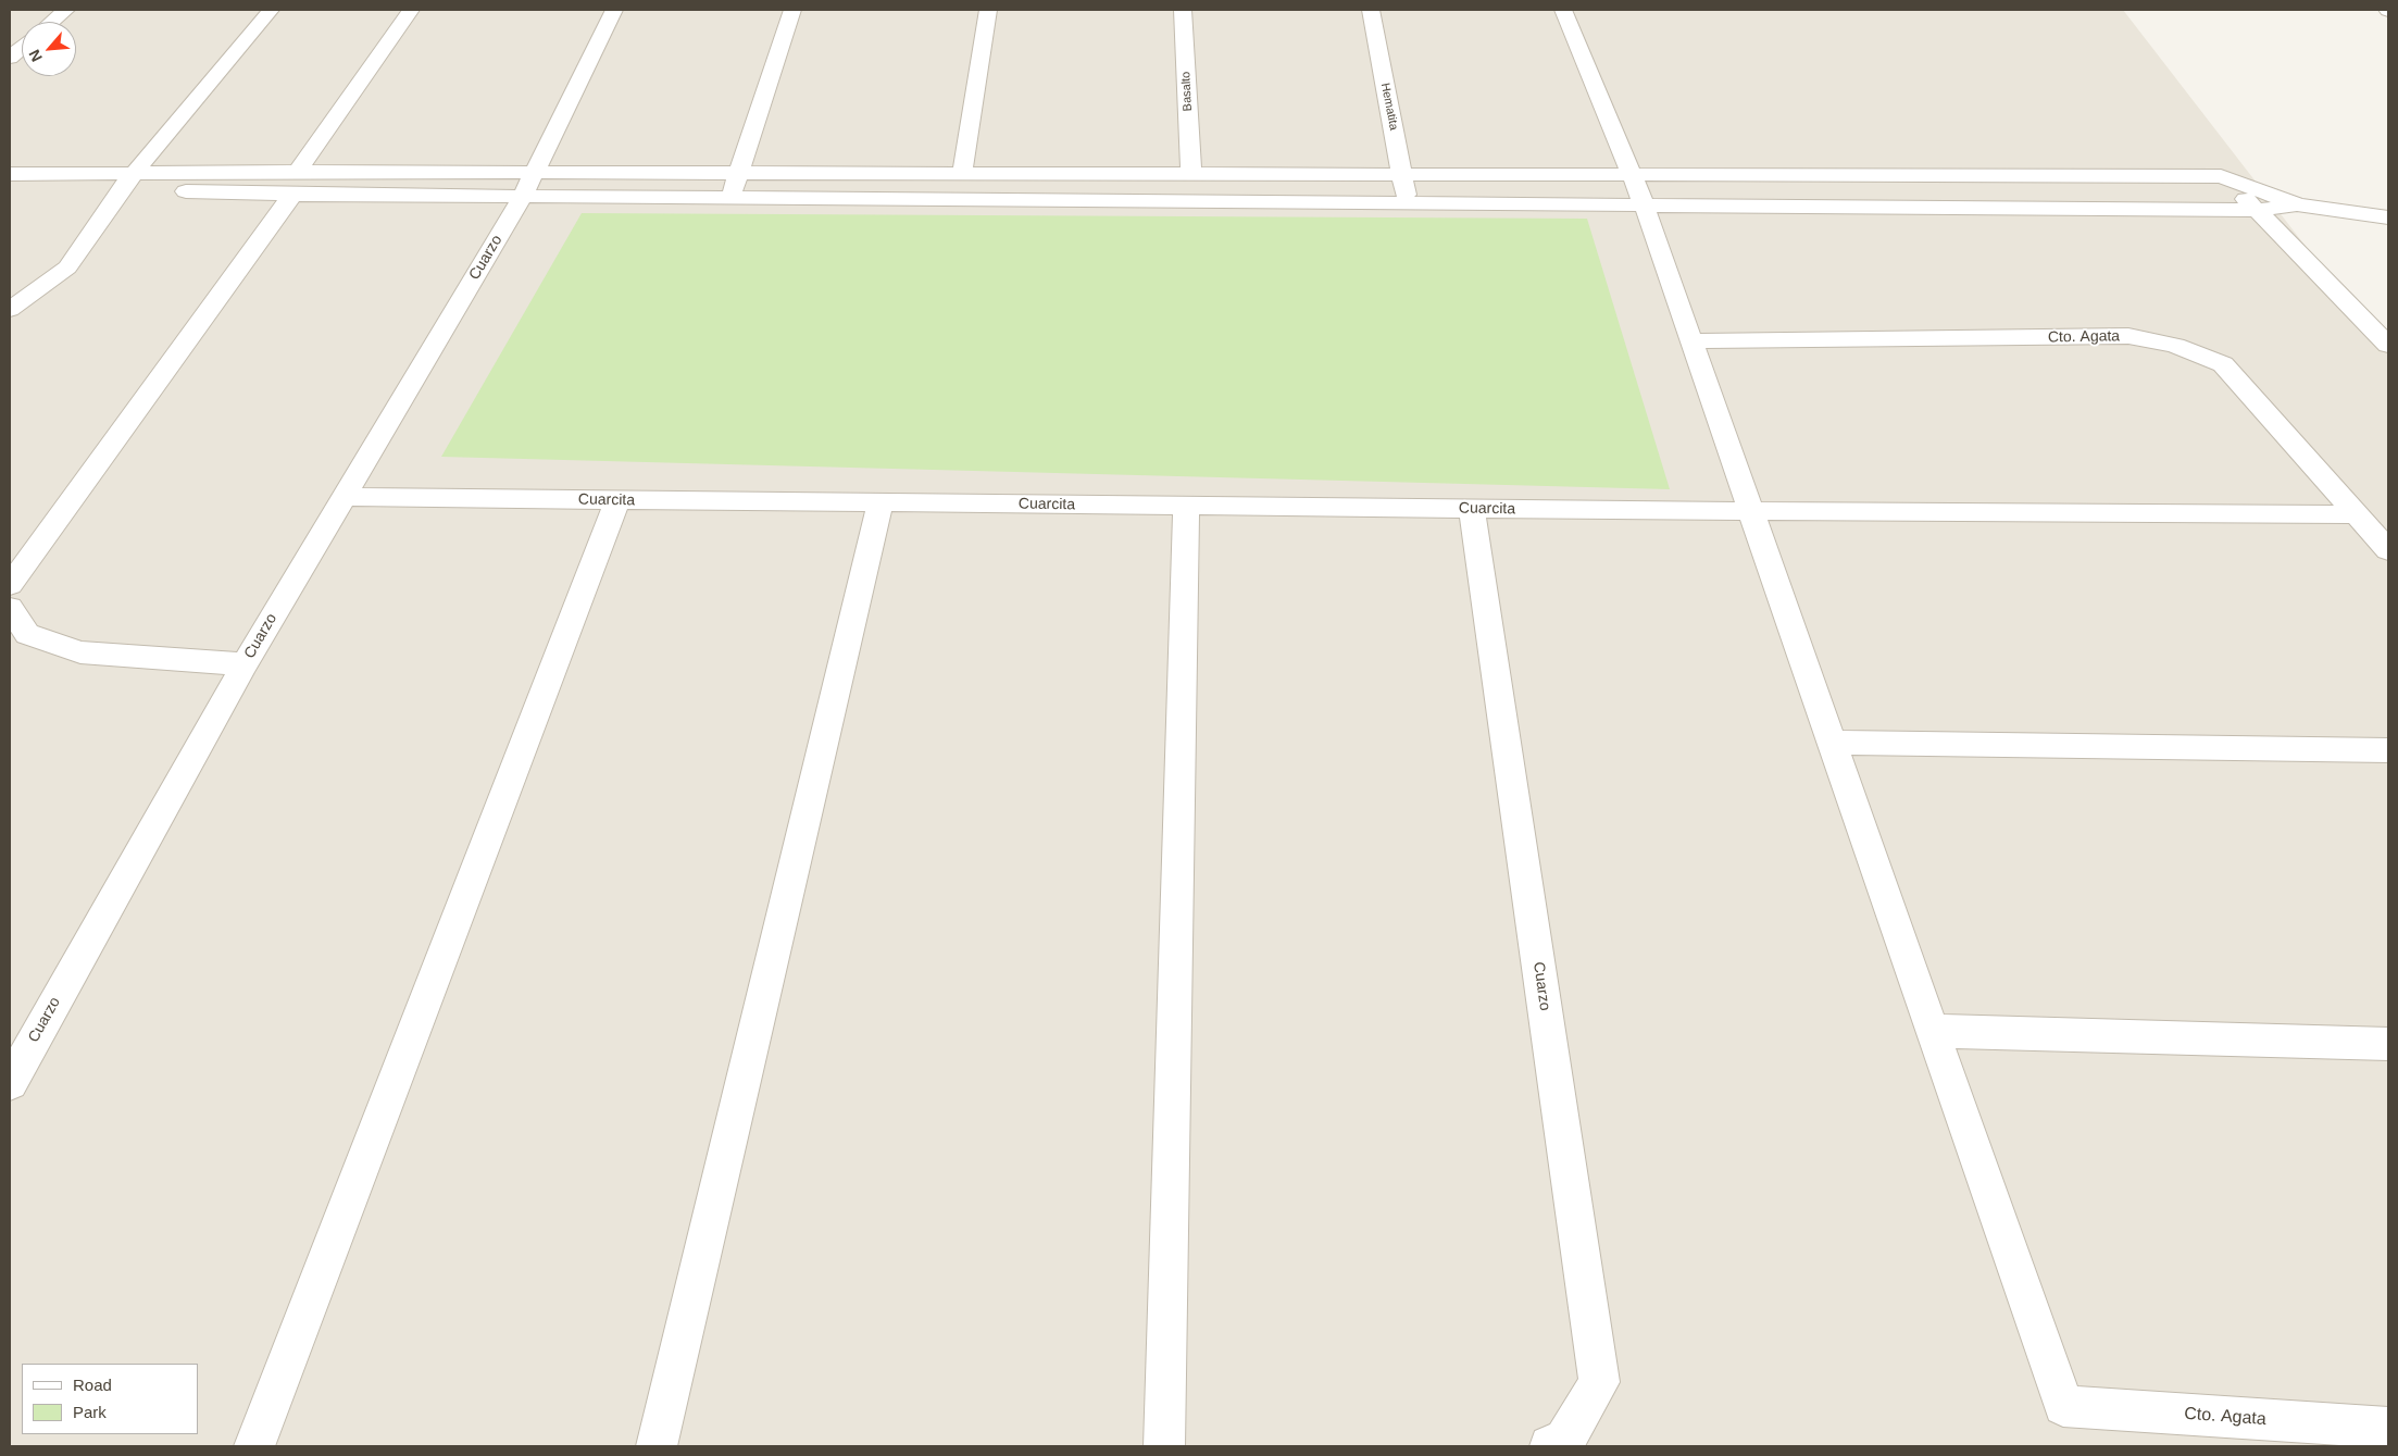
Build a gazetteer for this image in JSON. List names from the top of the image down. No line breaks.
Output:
{"streets":{"street":["Basalto","Hematita","Cuarzo","Cto. Agata","Cuarcita"]},"crossings":[["Cuarzo","Cuarcita"],["Cto. Agata","Cuarcita"]],"legend":["Road","Park"],"north":"bottom left"}
